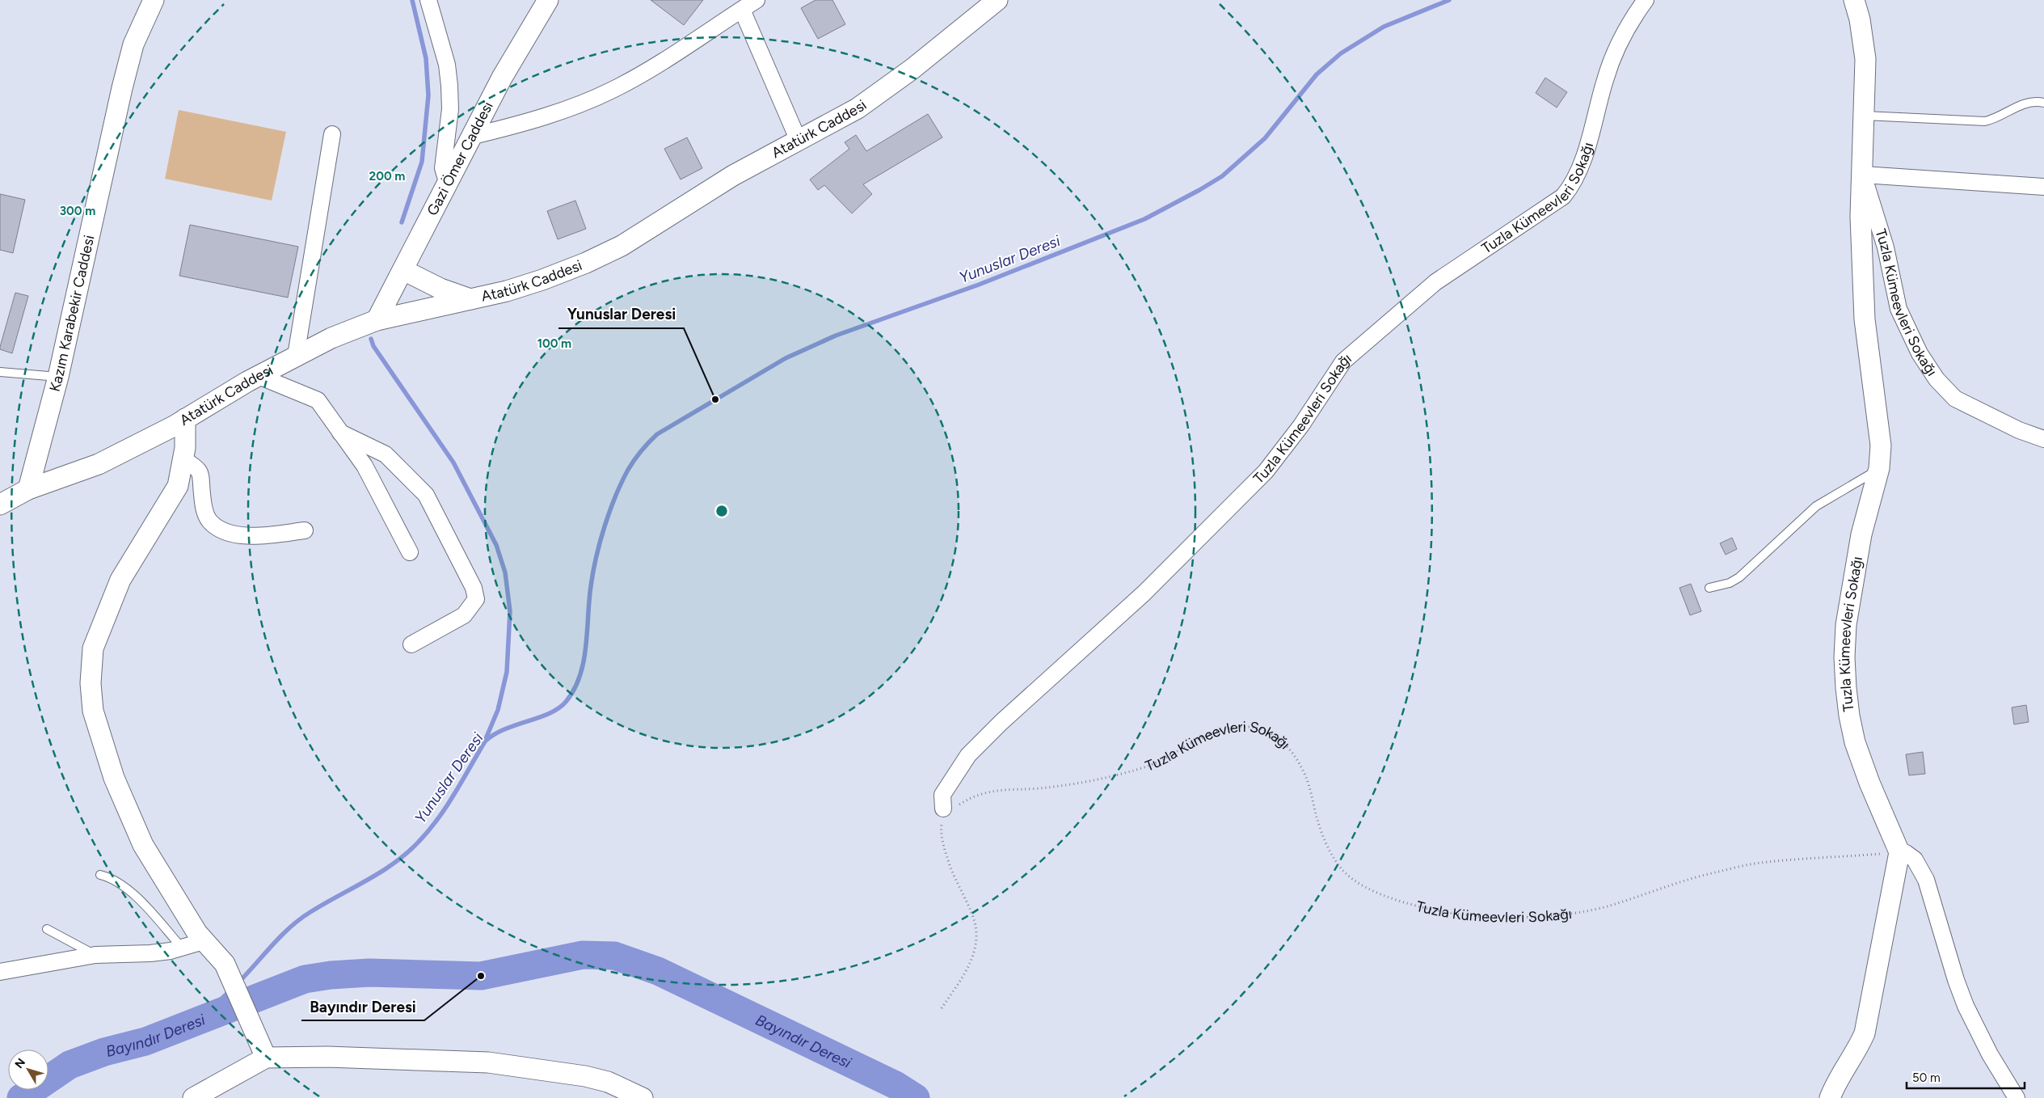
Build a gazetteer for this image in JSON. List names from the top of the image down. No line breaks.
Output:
{"streets":{"street":["Atatürk Caddesi","Gazi Ömer Caddesi","Tuzla Kümeevleri Sokağı","Kazım Karabekir Caddesi"]},"crossings":[["Atatürk Caddesi","Gazi Ömer Caddesi"],["Atatürk Caddesi","Kazım Karabekir Caddesi"]],"water":["Yunuslar Deresi","Bayındır Deresi"],"places":["Yunuslar Deresi","Bayındır Deresi"],"scale_bar":"50 m","north":"top left","rings":["200 m","300 m","100 m"]}
